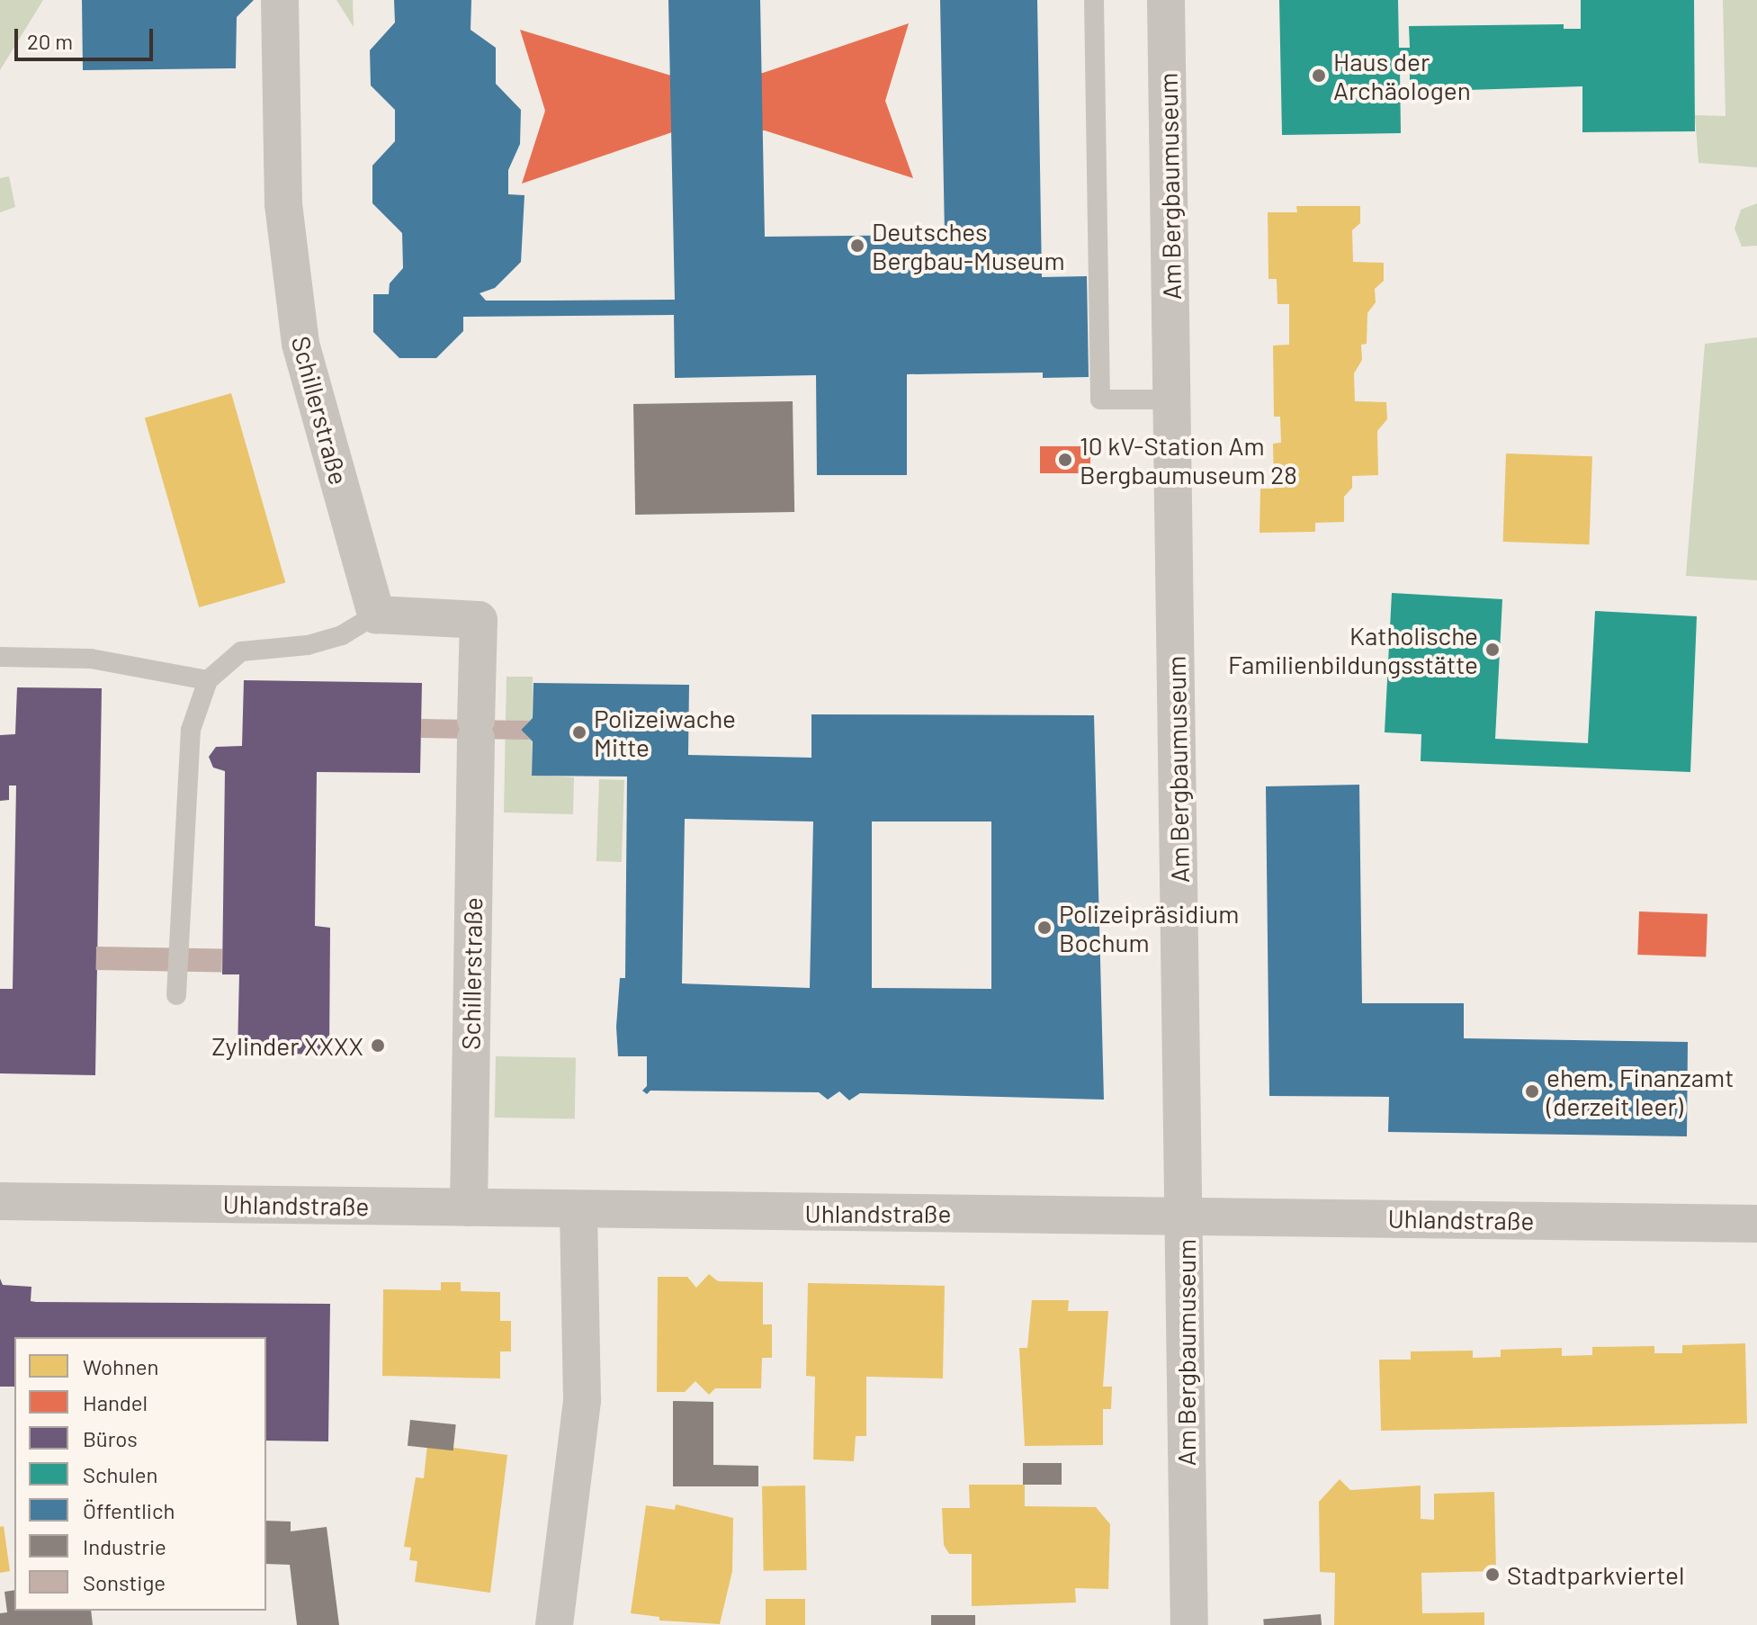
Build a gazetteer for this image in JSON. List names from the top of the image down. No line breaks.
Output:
{"streets":{"street":["Am Bergbaumuseum","Schillerstraße","Uhlandstraße"]},"crossings":[["Am Bergbaumuseum","Uhlandstraße"],["Schillerstraße","Uhlandstraße"]],"places":["Haus der Archäologen","Deutsches Bergbau-Museum","10 kV-Station Am Bergbaumuseum 28","Katholische Familienbildungsstätte","Polizeiwache Mitte","Polizeipräsidium Bochum","Zylinder XXXX","ehem. Finanzamt (derzeit leer)","Stadtparkviertel"],"legend":["Wohnen","Handel","Büros","Schulen","Öffentlich","Industrie","Sonstige"],"scale_bar":"20 m"}
